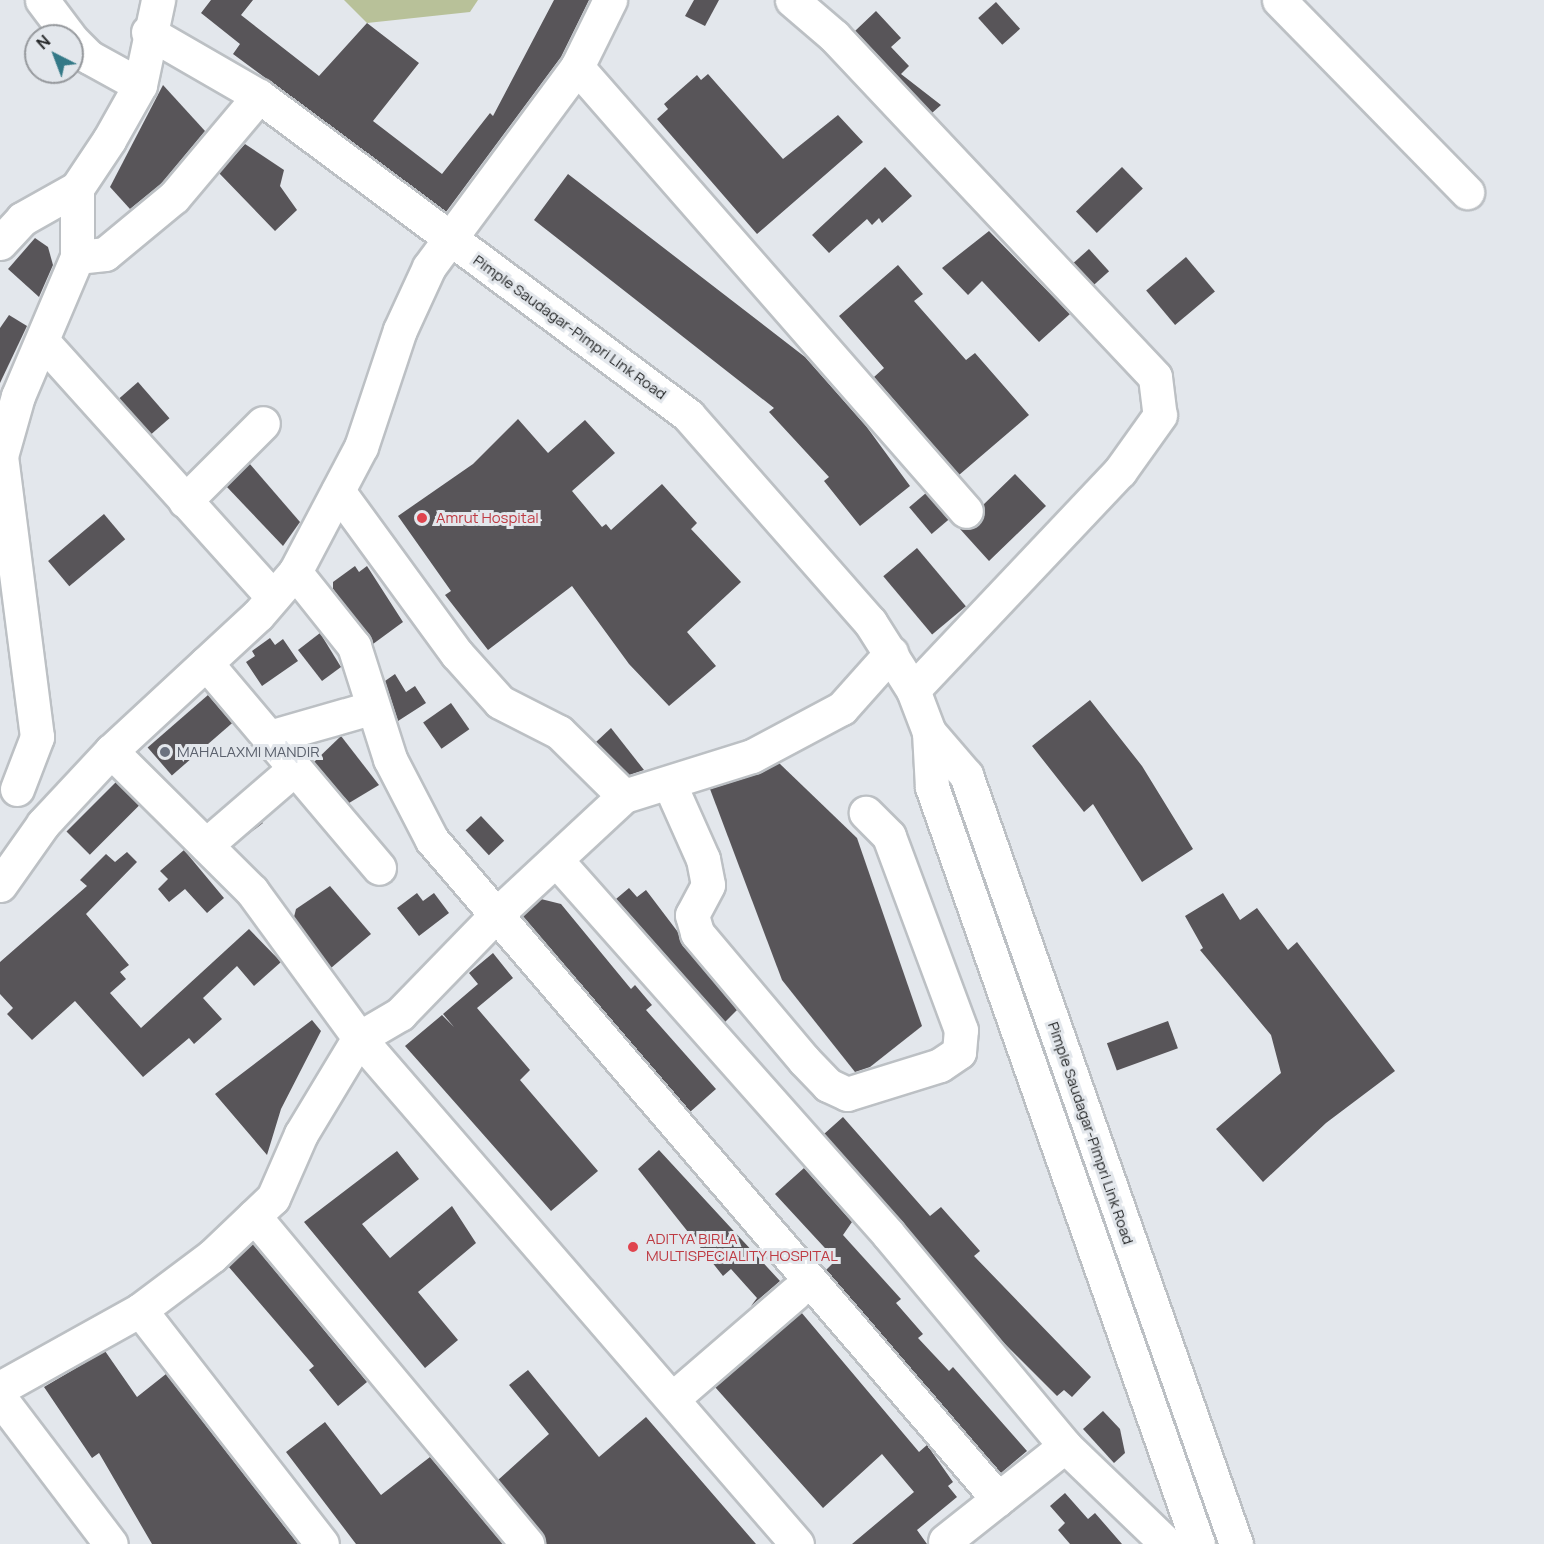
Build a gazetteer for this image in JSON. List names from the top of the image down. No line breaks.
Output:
{"streets":{"street":["Pimple Saudagar-Pimpri Link Road"]},"places":["Amrut Hospital","MAHALAXMI MANDIR","ADITYA BIRLA MULTISPECIALITY HOSPITAL"],"north":"top left"}
